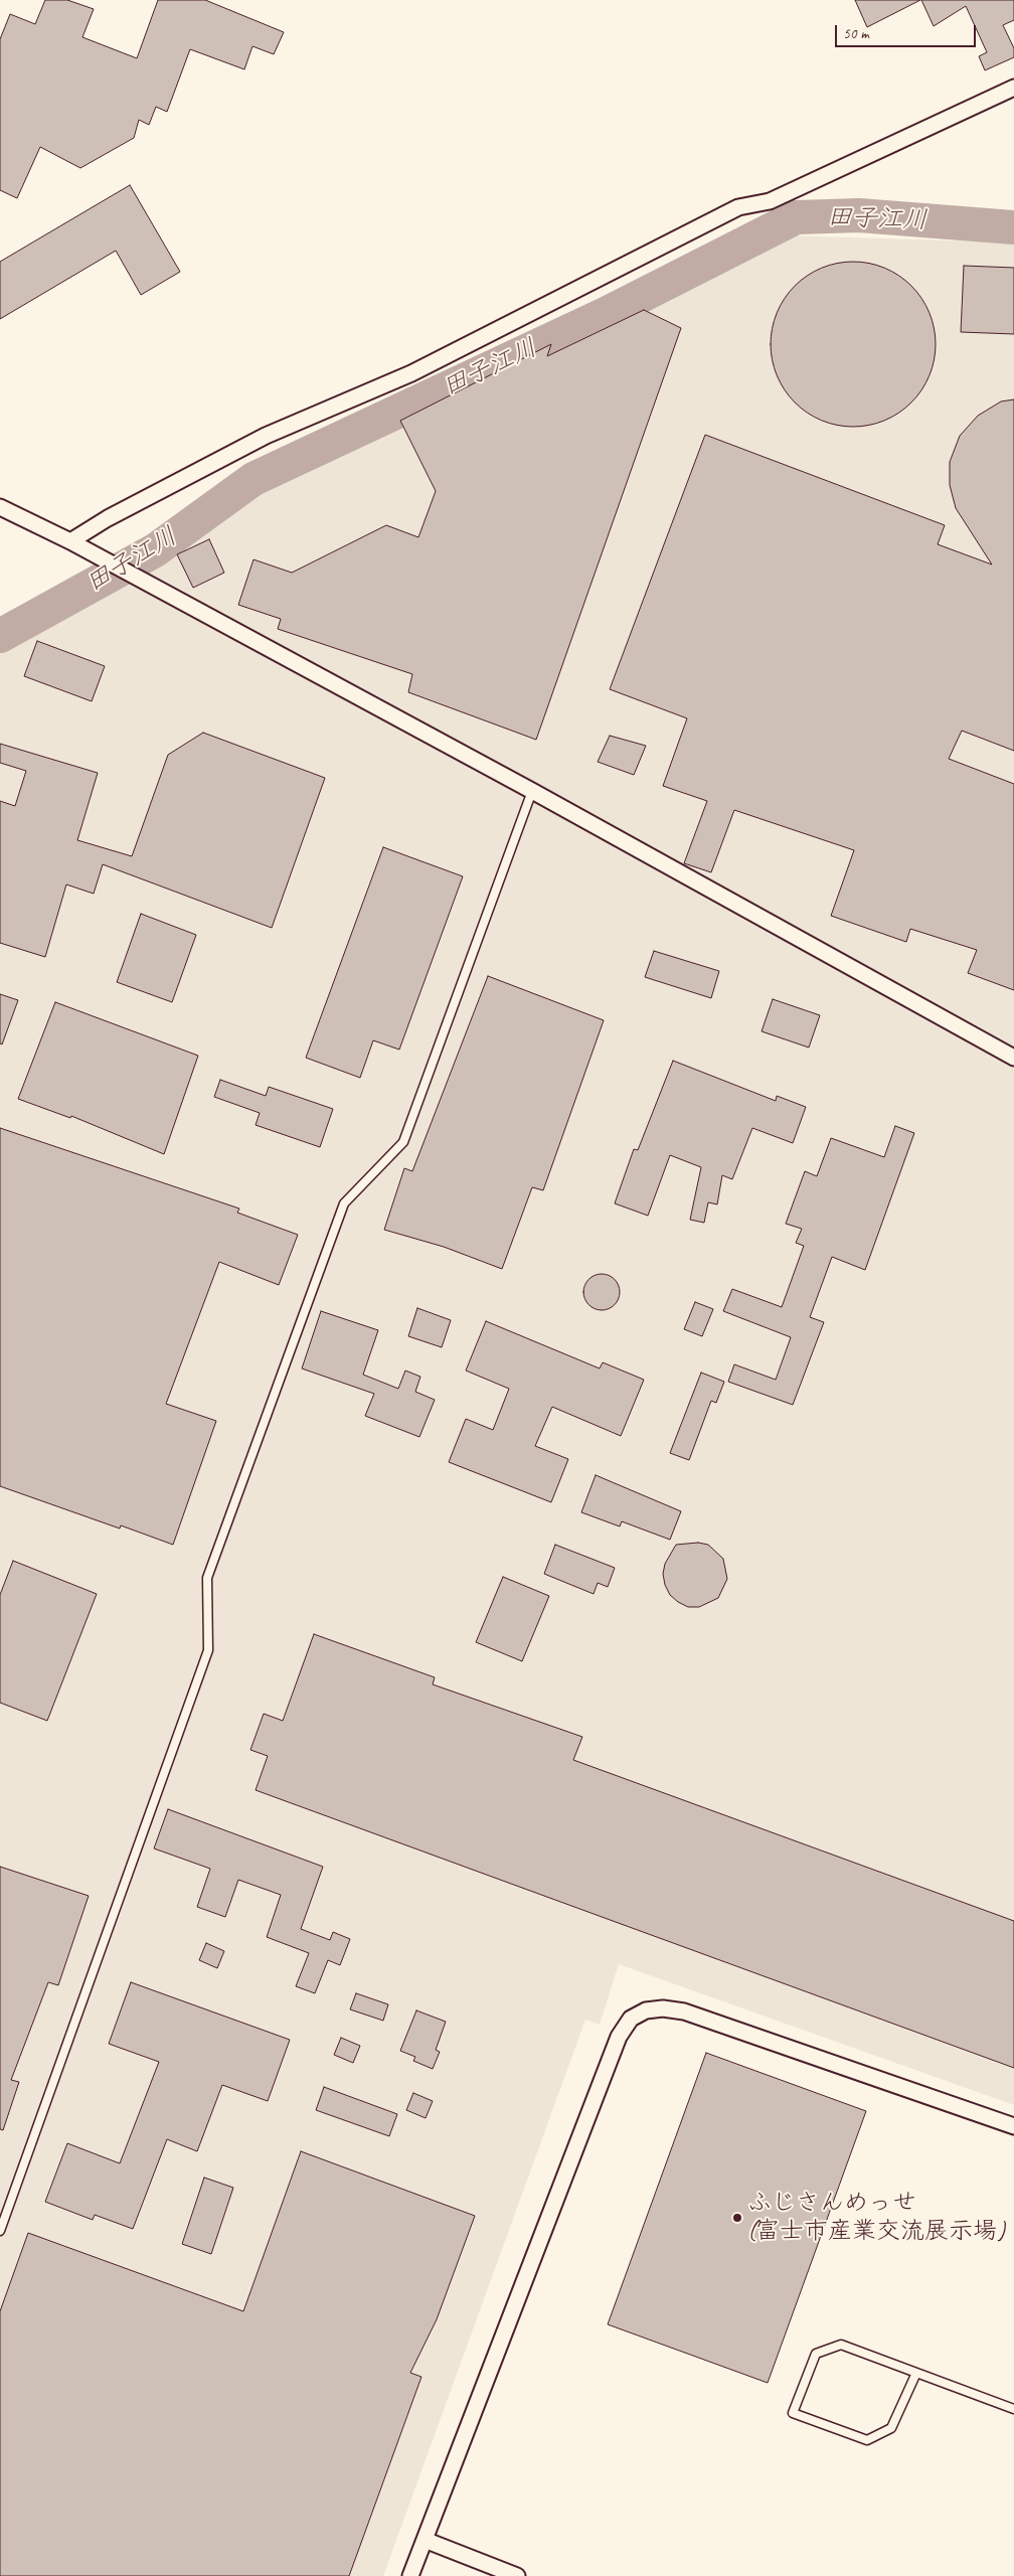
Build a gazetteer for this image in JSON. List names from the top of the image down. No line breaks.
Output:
{"water":["田子江川"],"places":["ふじさんめっせ (富士市産業交流展示場)"],"scale_bar":"50 m"}
